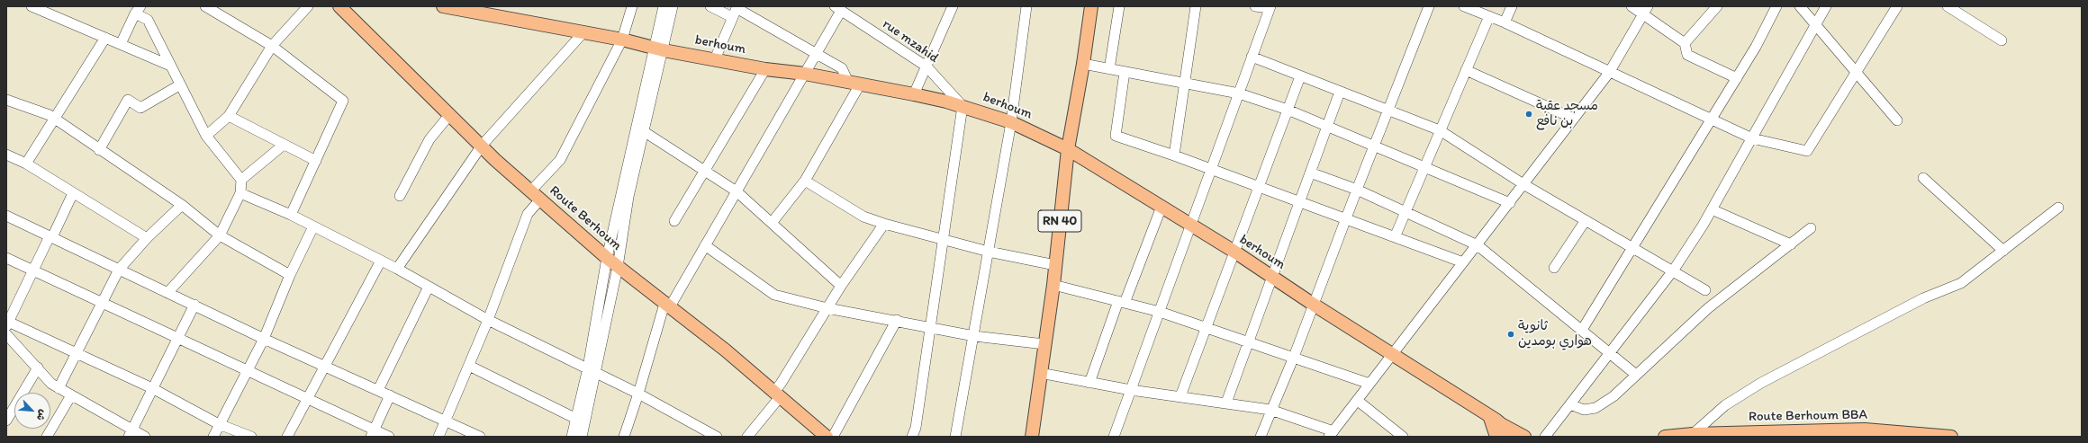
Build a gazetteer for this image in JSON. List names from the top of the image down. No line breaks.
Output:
{"streets":{"main road":["berhoum","Route Berhoum","RN 40","Route Berhoum BBA"],"street":["rue mzahid"]},"crossings":[["rue mzahid","berhoum"],["berhoum","RN 40"]],"places":["مسجد عقبة بن نافع","ثانوية هواري بومدين"],"north":"bottom right"}
